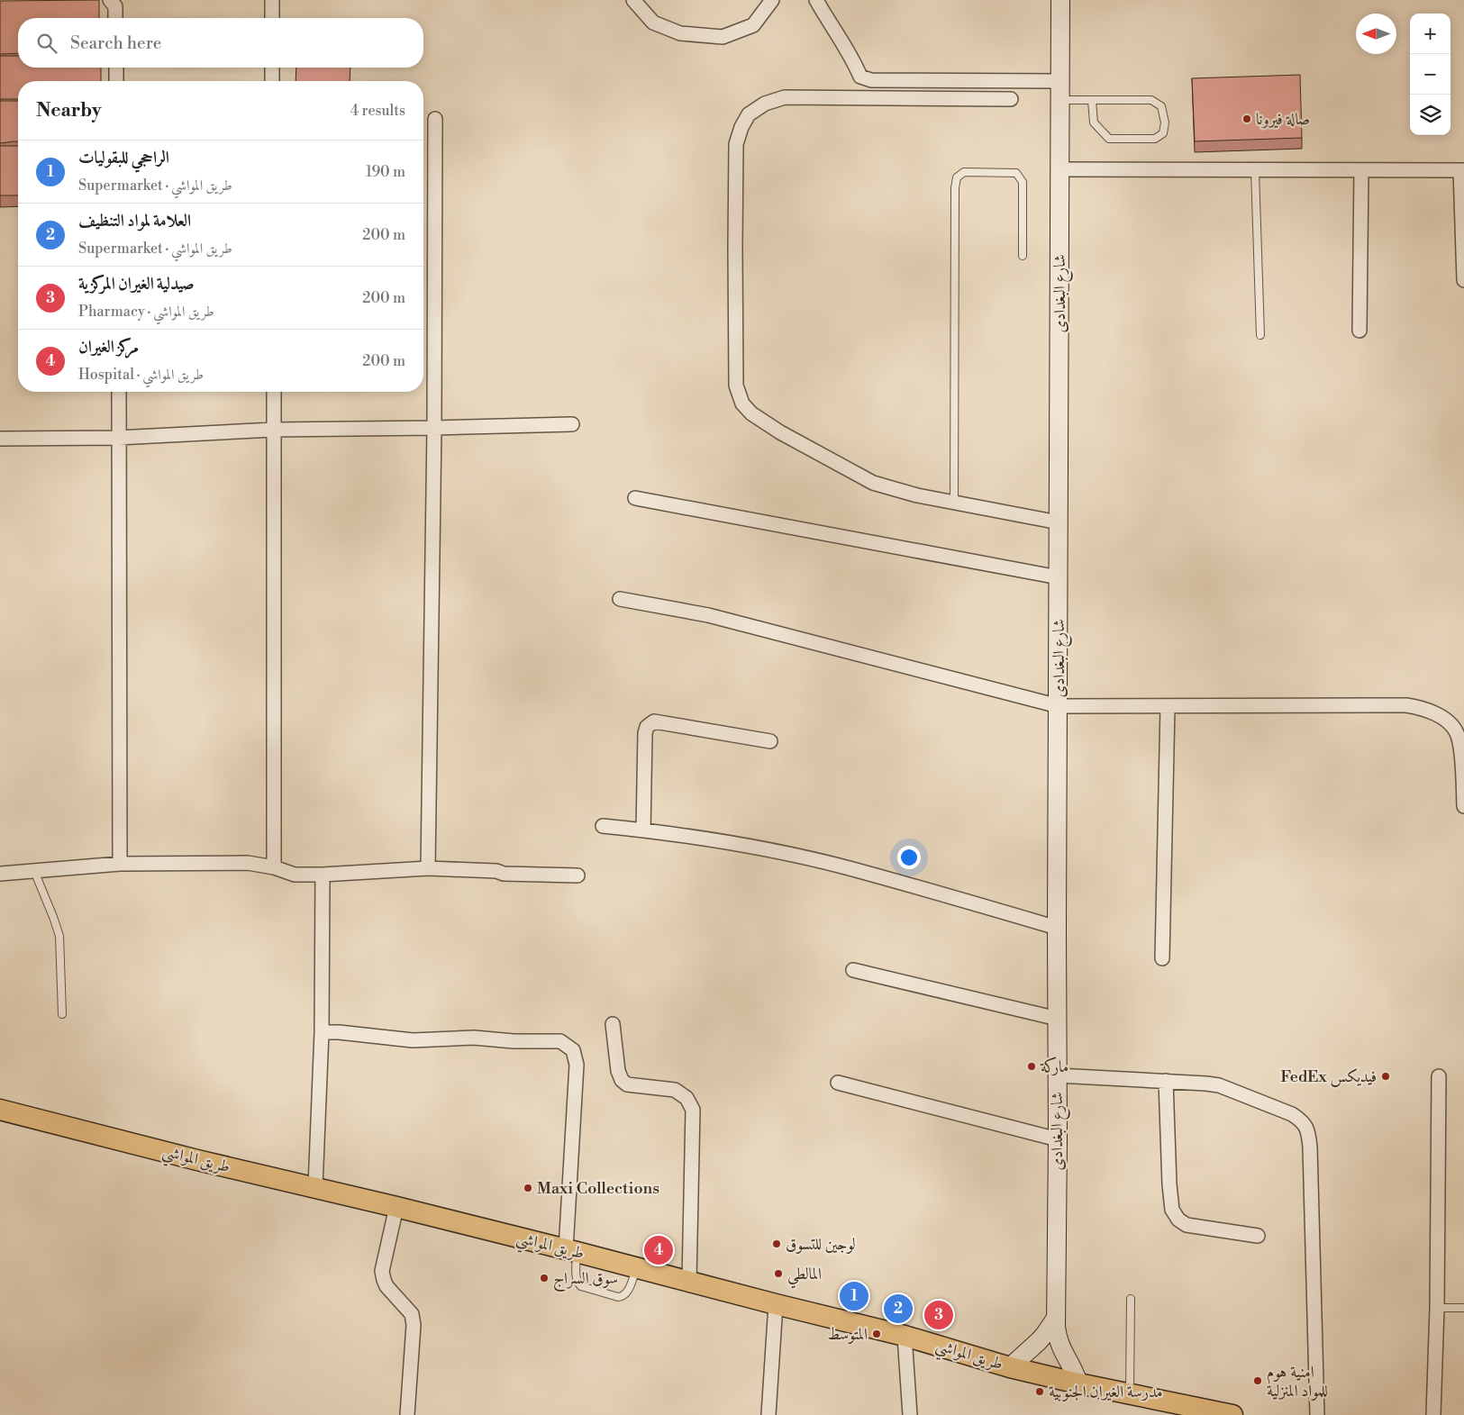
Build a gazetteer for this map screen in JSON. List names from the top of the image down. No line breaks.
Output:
{"streets":{"main road":["طريق المواشي"],"street":["شارع البغدادى"]},"crossings":[["شارع البغدادى","طريق المواشي"]],"places":["صالة فيرونا","ماركة","FedEx فيديكس","Maxi Collections","لوجين للتسوق","المالطي","سوق السراج","المتوسط","امنية هوم للمواد المنزلية","مدرسة الغيران الجنوبية"],"north":"left","page":{"map_buttons":["+","−"],"search":"Search here","heading":["Nearby","4 results"],"list":[{"mark":"1","name":"الراحجي للبقوليات","note":"Supermarket · طريق المواشي","value":"190 m"},{"mark":"2","name":"العلامة لمواد التنظيف","note":"Supermarket · طريق المواشي","value":"200 m"},{"mark":"3","name":"صيدلية الغيران المركزية","note":"Pharmacy · طريق المواشي","value":"200 m"},{"mark":"4","name":"مركز الغيران","note":"Hospital · طريق المواشي","value":"200 m"}],"pins":["4","1","2","3"]}}
